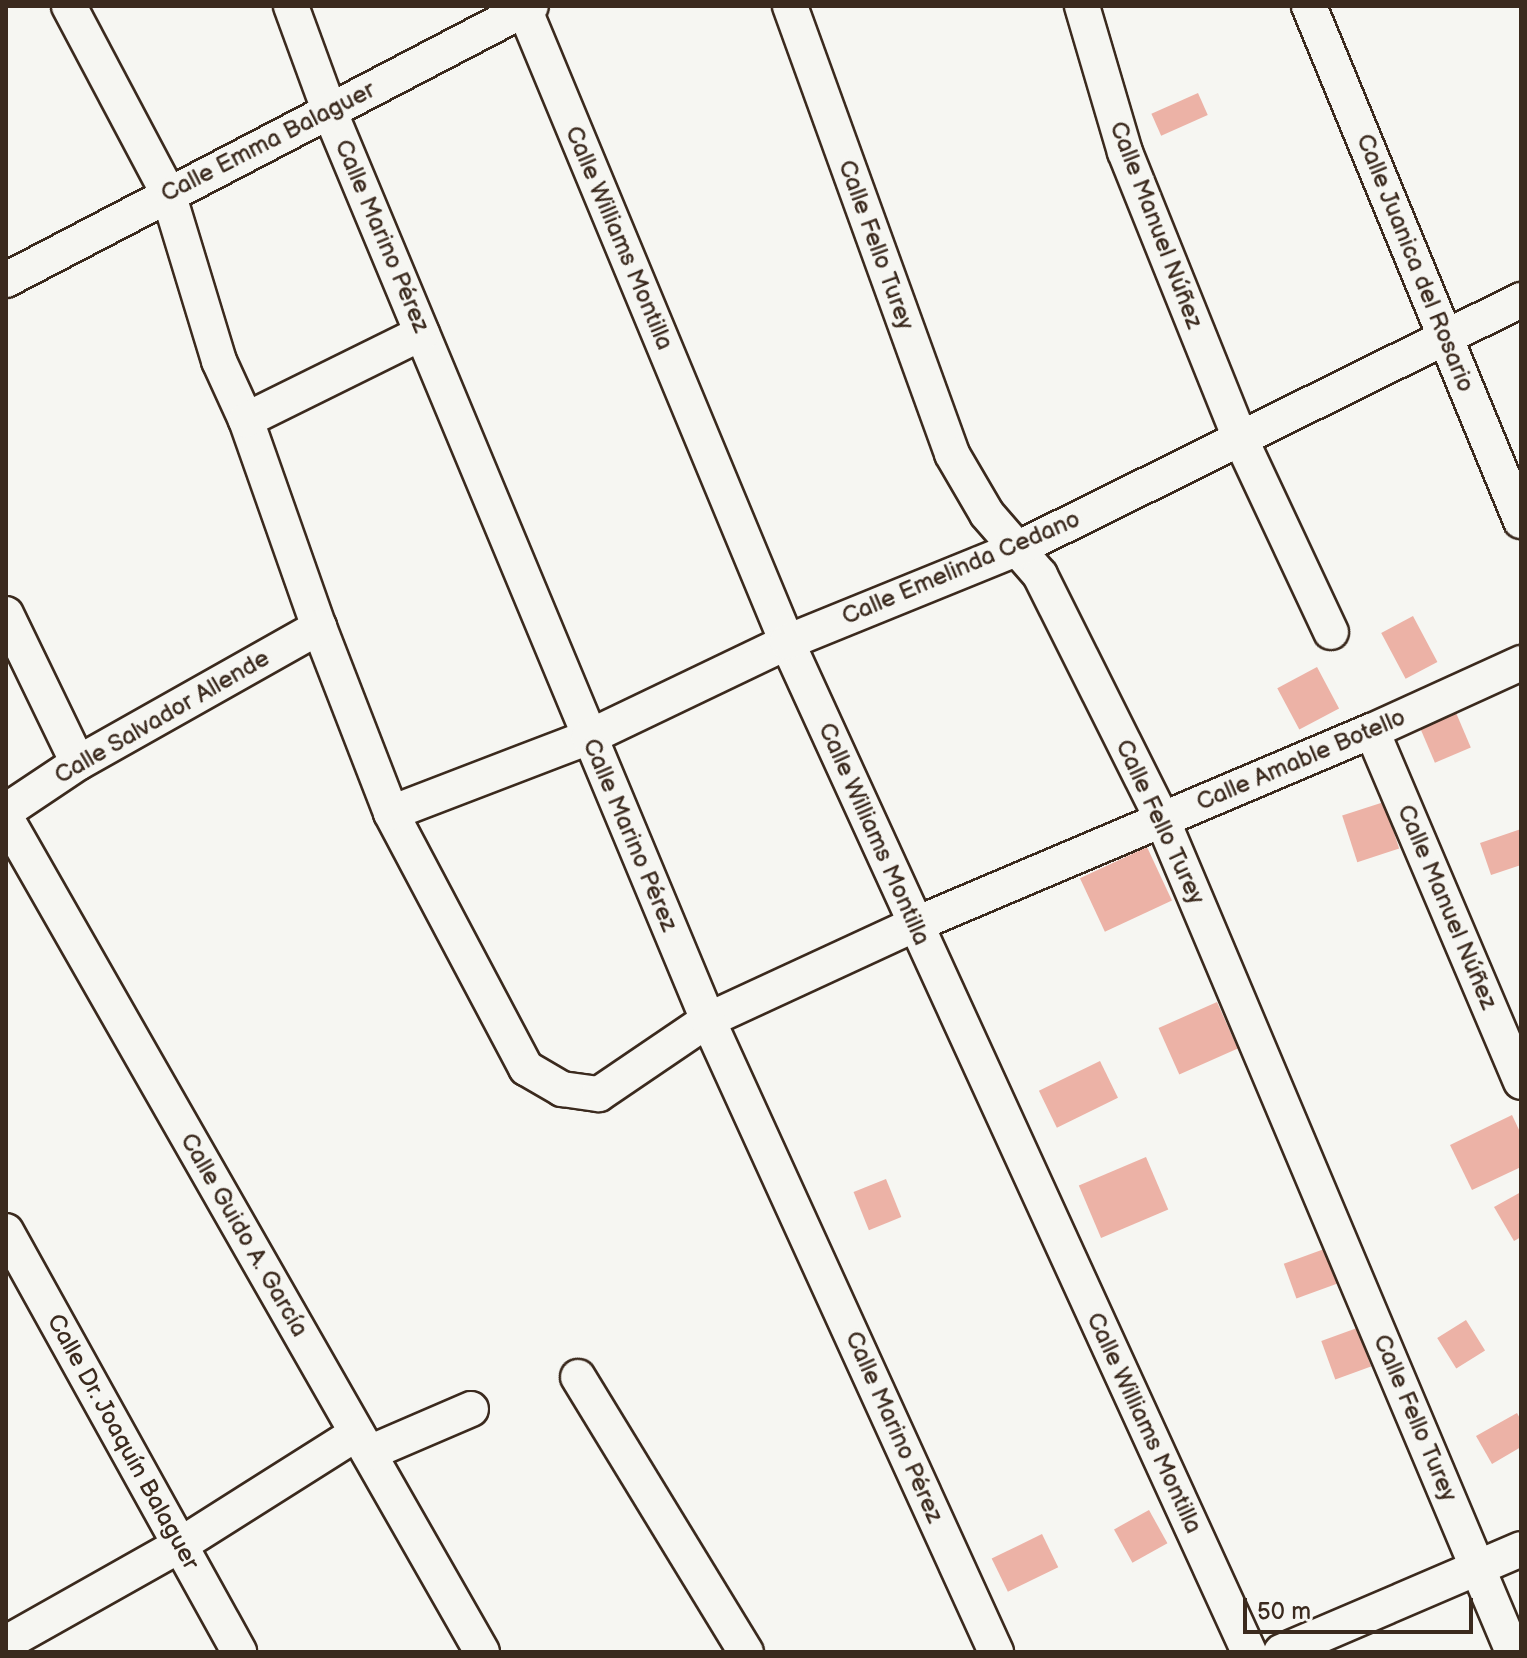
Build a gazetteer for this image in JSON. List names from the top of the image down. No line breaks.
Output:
{"streets":{"street":["Calle Emma Balaguer","Calle Manuel Núñez","Calle Marino Pérez","Calle Williams Montilla","Calle Fello Turey","Calle Juanica del Rosario","Calle Emelinda Cedano","Calle Salvador Allende","Calle Amable Botello","Calle Guido A. García","Calle Dr. Joaquín Balaguer"]},"crossings":[["Calle Emma Balaguer","Calle Marino Pérez"],["Calle Emma Balaguer","Calle Williams Montilla"],["Calle Manuel Núñez","Calle Emelinda Cedano"],["Calle Manuel Núñez","Calle Amable Botello"],["Calle Marino Pérez","Calle Emelinda Cedano"],["Calle Marino Pérez","Calle Amable Botello"],["Calle Williams Montilla","Calle Emelinda Cedano"],["Calle Williams Montilla","Calle Amable Botello"],["Calle Fello Turey","Calle Emelinda Cedano"],["Calle Fello Turey","Calle Amable Botello"],["Calle Juanica del Rosario","Calle Emelinda Cedano"],["Calle Emelinda Cedano","Calle Amable Botello"]],"scale_bar":"50 m"}
